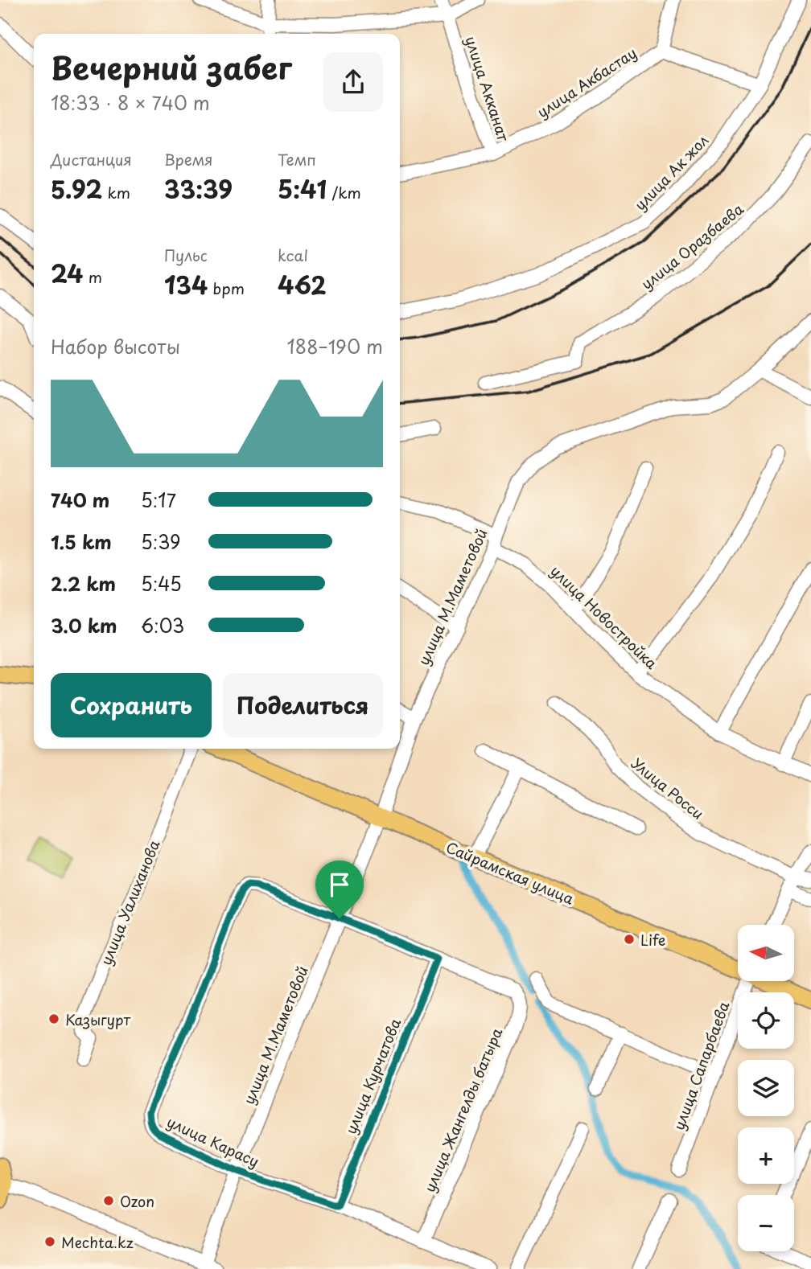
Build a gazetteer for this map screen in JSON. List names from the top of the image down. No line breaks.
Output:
{"streets":{"main road":["Сайрамская улица"],"street":["улица Акбастау","улица Акканат","улица Ак жол","улица Оразбаева","улица М.Маметовой","улица Новостройка","Улица Росси","улица Уалиханова","улица Сапарбаева","улица Курчатова","улица Жангелды батыра","улица Карасу"]},"crossings":[["улица Акбастау","улица Акканат"],["улица М.Маметовой","улица Новостройка"],["улица М.Маметовой","Сайрамская улица"],["улица М.Маметовой","улица Карасу"],["улица Курчатова","улица Жангелды батыра"],["улица Курчатова","улица Карасу"],["улица Жангелды батыра","улица Карасу"]],"places":["Life","Казыгурт","Ozon","Mechta.kz"],"north":"left","page":{"heading":["Вечерний забег","18:33 · 8 × 740 m"],"stats":[["Дистанция","5.92 km"],["Время","33:39"],["Темп","5:41 /km"],["24 m"],["Пульс","134 bpm"],["kcal","462"]],"chart":["Набор высоты","188–190 m"],"list":[{"name":"740 m","note":"5:17"},{"name":"1.5 km","note":"5:39"},{"name":"2.2 km","note":"5:45"},{"name":"3.0 km","note":"6:03"}],"buttons":["Сохранить","Поделиться"],"map_buttons":["+","−"]}}
